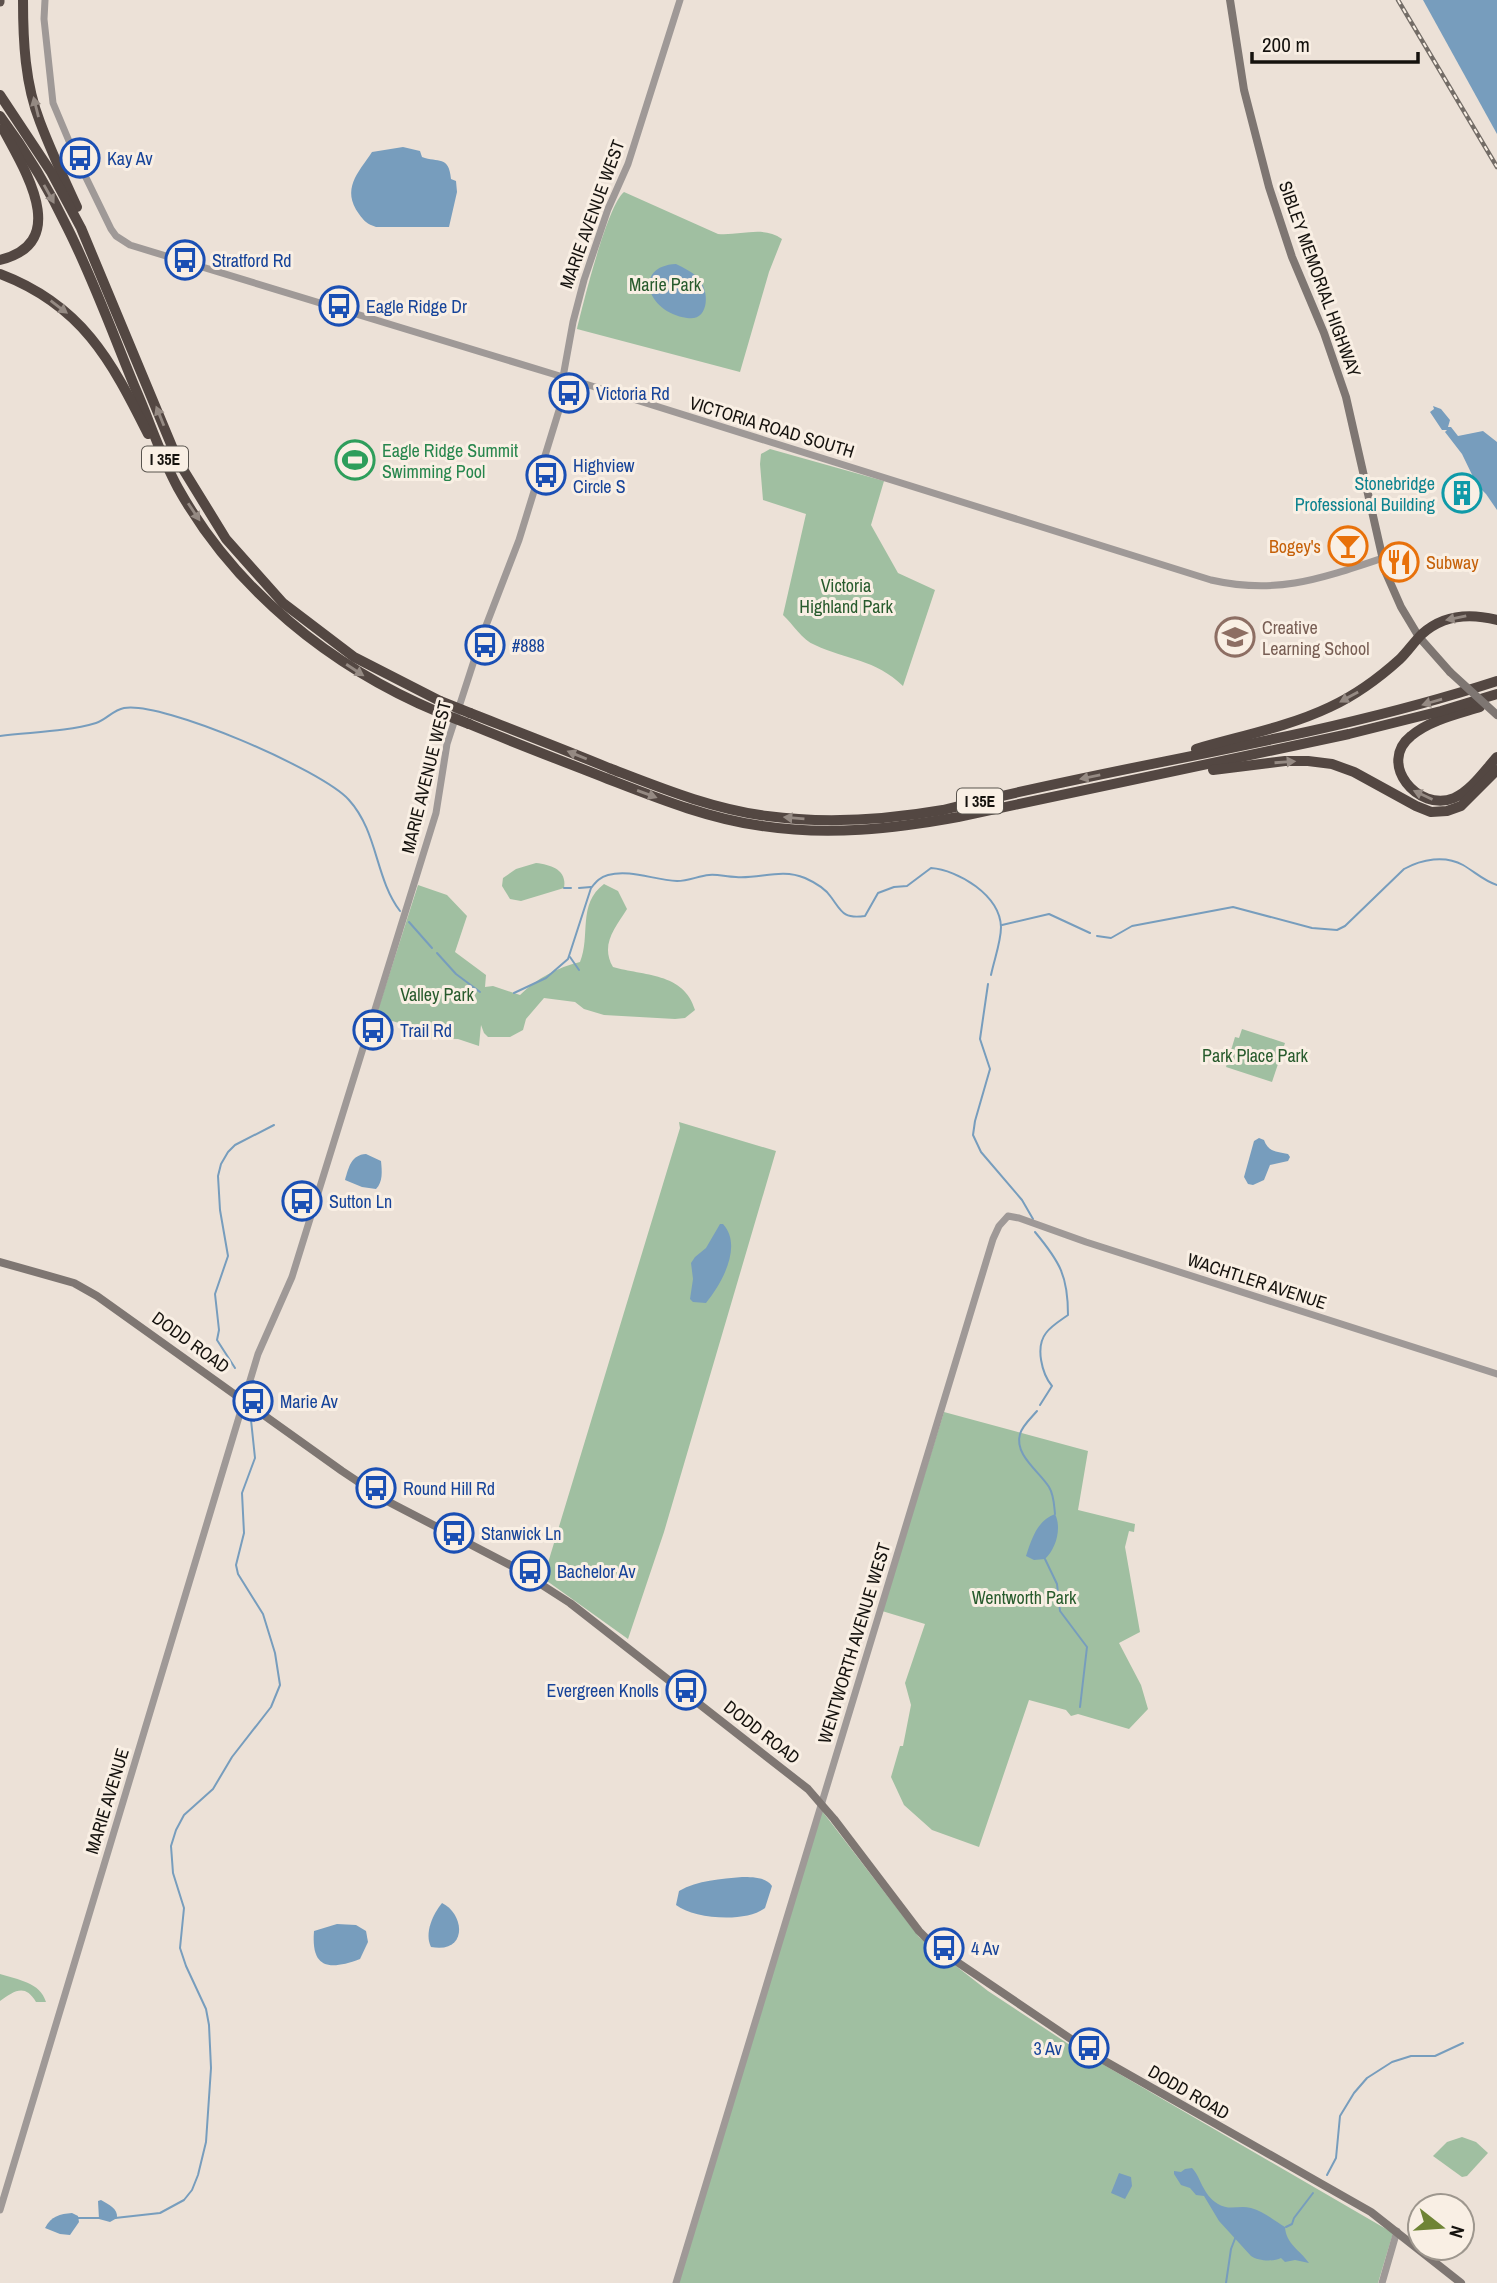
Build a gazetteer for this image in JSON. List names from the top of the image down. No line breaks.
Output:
{"streets":{"highway":["I 35E"],"main road":["SIBLEY MEMORIAL HIGHWAY","DODD ROAD"],"street":["MARIE AVENUE WEST","VICTORIA ROAD SOUTH","WACHTLER AVENUE","WENTWORTH AVENUE WEST","MARIE AVENUE"]},"crossings":[["MARIE AVENUE WEST","VICTORIA ROAD SOUTH"],["MARIE AVENUE WEST","DODD ROAD"],["MARIE AVENUE WEST","MARIE AVENUE"],["SIBLEY MEMORIAL HIGHWAY","VICTORIA ROAD SOUTH"],["WACHTLER AVENUE","WENTWORTH AVENUE WEST"],["DODD ROAD","WENTWORTH AVENUE WEST"],["DODD ROAD","MARIE AVENUE"]],"parks":["Marie Park","Victoria Highland Park","Valley Park","Park Place Park","Wentworth Park"],"places":{"bus stop":["Kay Av","Stratford Rd","Eagle Ridge Dr","Victoria Rd","Highview Circle S","#888","Trail Rd","Sutton Ln","Marie Av","Round Hill Rd","Stanwick Ln","Bachelor Av","Evergreen Knolls","4 Av","3 Av"],"sports":["Eagle Ridge Summit Swimming Pool"],"building":["Stonebridge Professional Building"],"bar":["Bogey's"],"restaurant":["Subway"],"school or university":["Creative Learning School"]},"scale_bar":"200 m","north":"right"}
